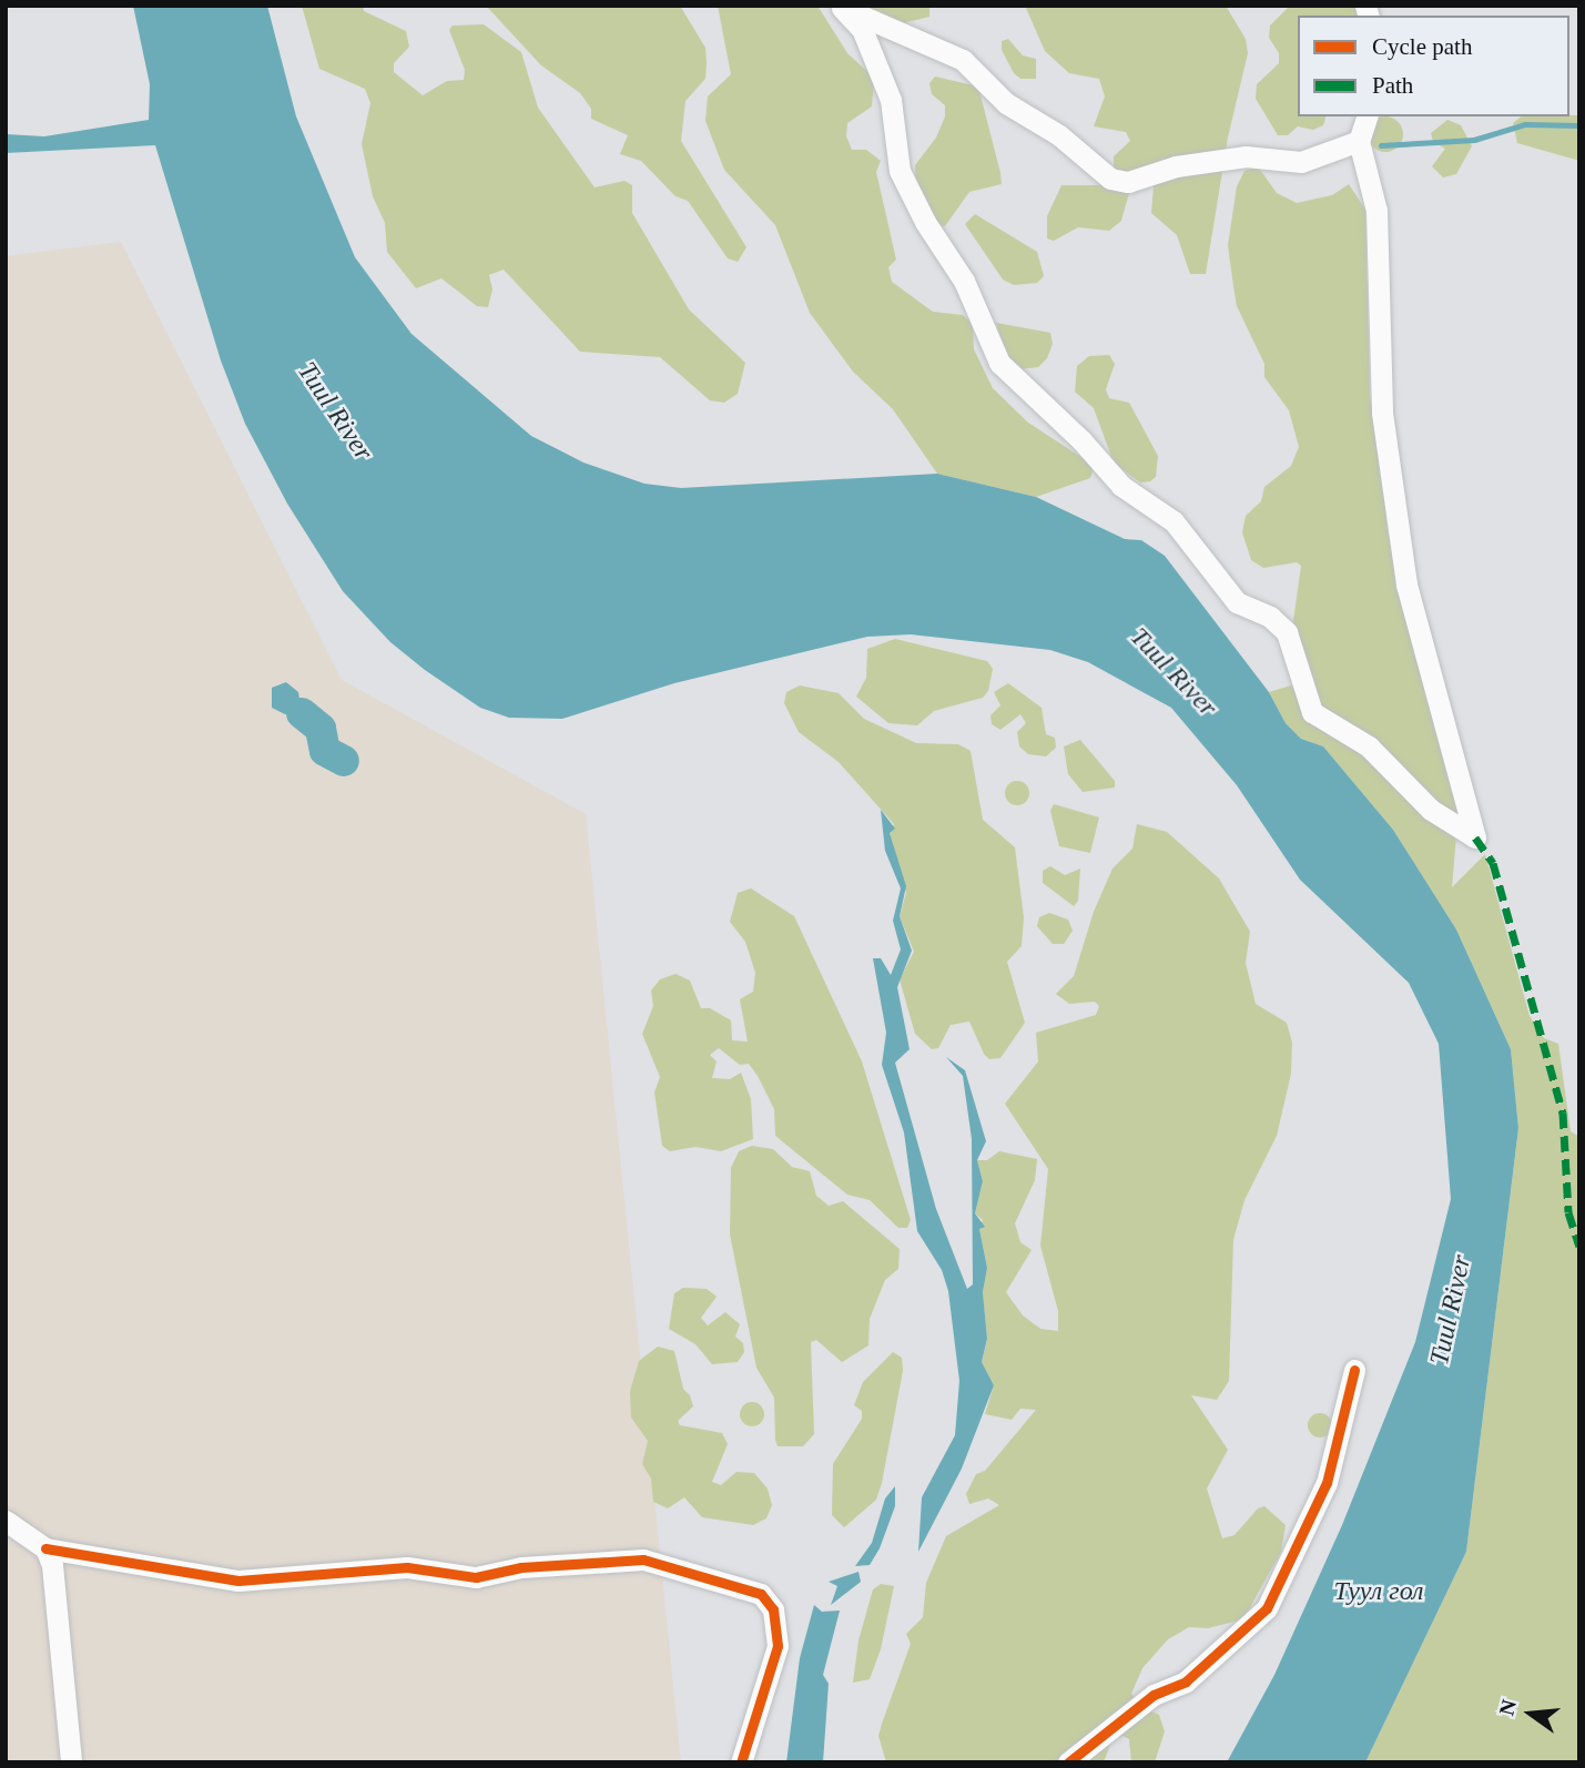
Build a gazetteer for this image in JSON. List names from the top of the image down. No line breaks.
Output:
{"water":["Tuul River","Туул гол"],"legend":["Cycle path","Path"],"north":"left"}
